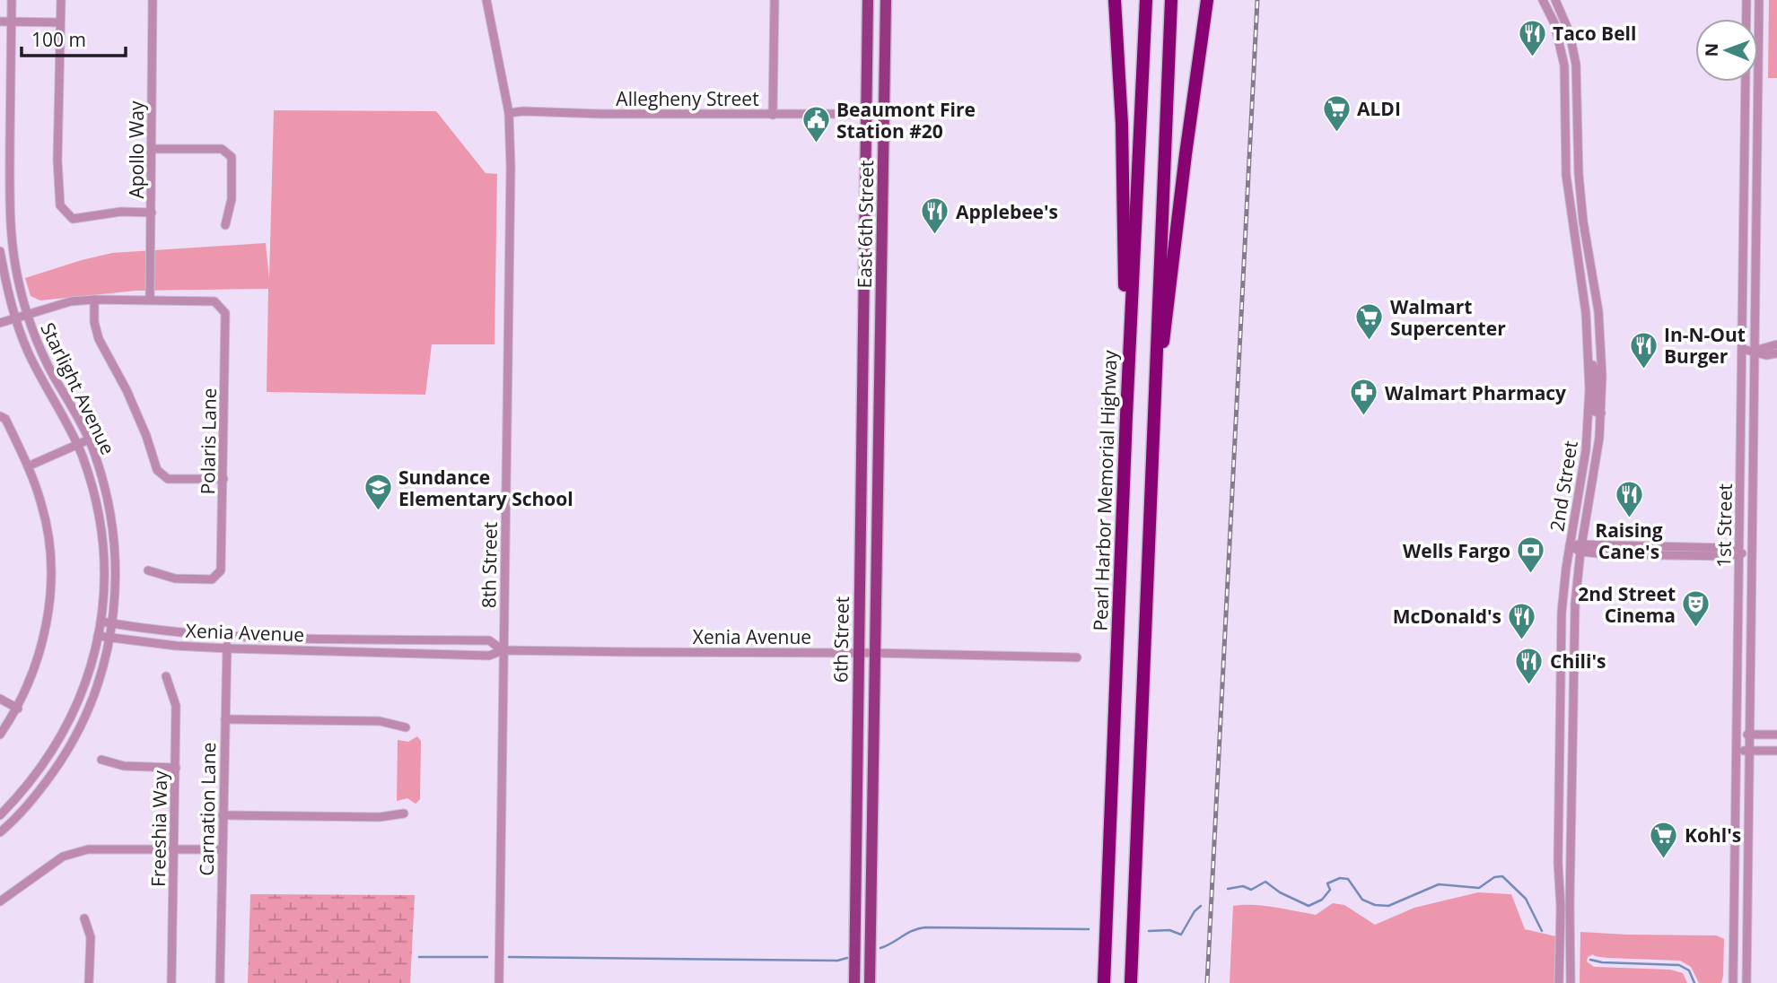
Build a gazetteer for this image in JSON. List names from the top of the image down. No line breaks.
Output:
{"streets":{"highway":["Pearl Harbor Memorial Highway"],"main road":["East 6th Street","6th Street"],"street":["Allegheny Street","Apollo Way","Starlight Avenue","Polaris Lane","2nd Street","1st Street","8th Street","Xenia Avenue","Carnation Lane","Freeshia Way"]},"crossings":[["Allegheny Street","East 6th Street"],["Allegheny Street","8th Street"],["Apollo Way","Polaris Lane"],["East 6th Street","6th Street"],["Starlight Avenue","Xenia Avenue"],["8th Street","Xenia Avenue"],["Xenia Avenue","6th Street"],["Xenia Avenue","Carnation Lane"]],"places":{"restaurant":["Taco Bell","Applebee's","In-N-Out Burger","Raising Cane's","McDonald's","Chili's"],"supermarket":["ALDI","Walmart Supercenter","Kohl's"],"public building":["Beaumont Fire Station #20"],"pharmacy":["Walmart Pharmacy"],"school or university":["Sundance Elementary School"],"bank":["Wells Fargo"],"theatre":["2nd Street Cinema"]},"scale_bar":"100 m","north":"left"}
